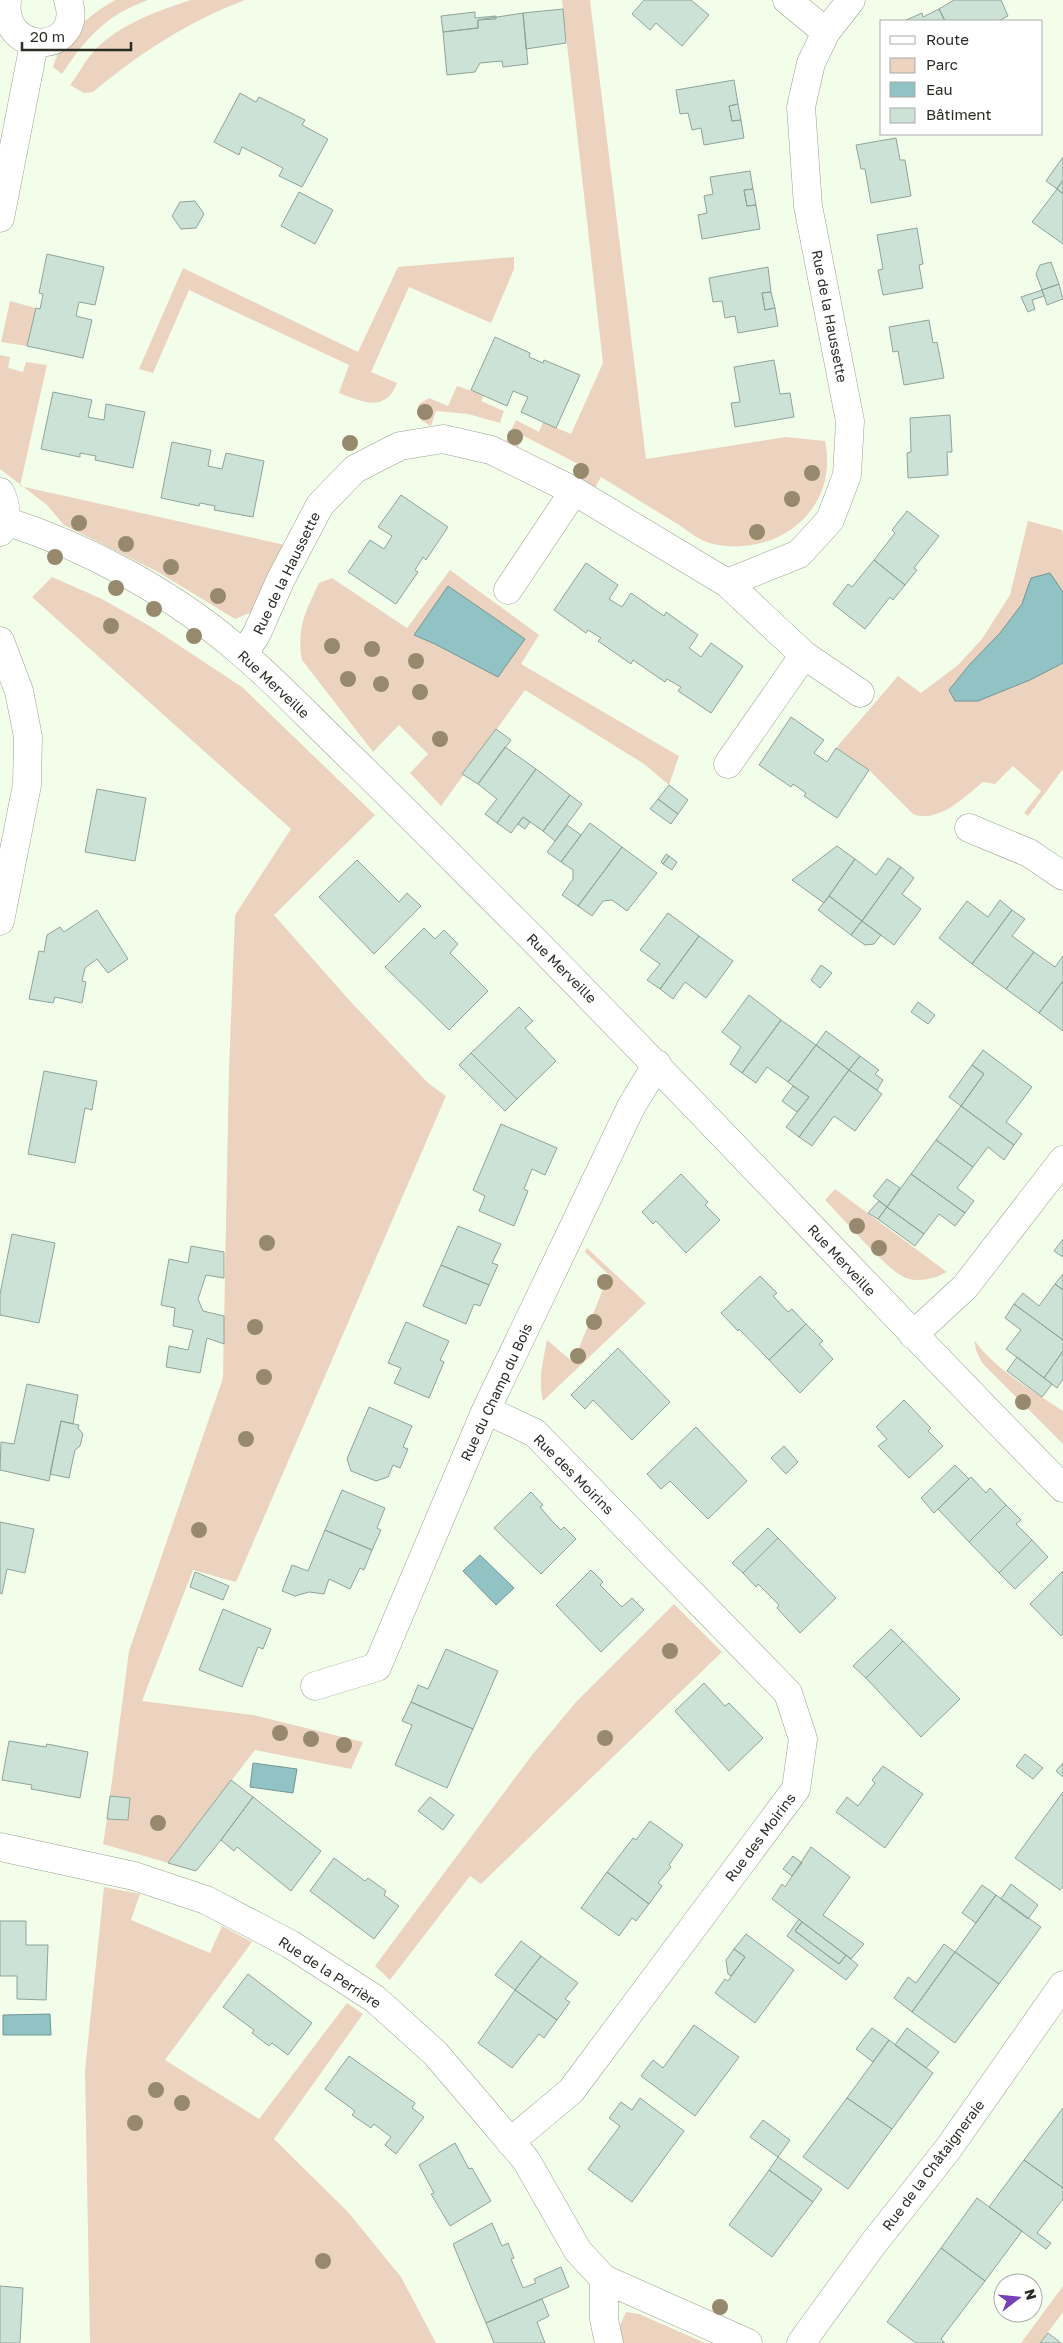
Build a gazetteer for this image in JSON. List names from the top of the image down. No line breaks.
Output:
{"streets":{"street":["Rue de la Haussette","Rue Merveille","Rue du Champ du Bois","Rue des Moirins","Rue de la Perrière","Rue de la Châtaigneraie"]},"crossings":[["Rue de la Haussette","Rue Merveille"],["Rue Merveille","Rue du Champ du Bois"],["Rue du Champ du Bois","Rue des Moirins"],["Rue des Moirins","Rue de la Perrière"]],"legend":["Route","Parc","Eau","Bâtiment"],"scale_bar":"20 m","north":"right"}
